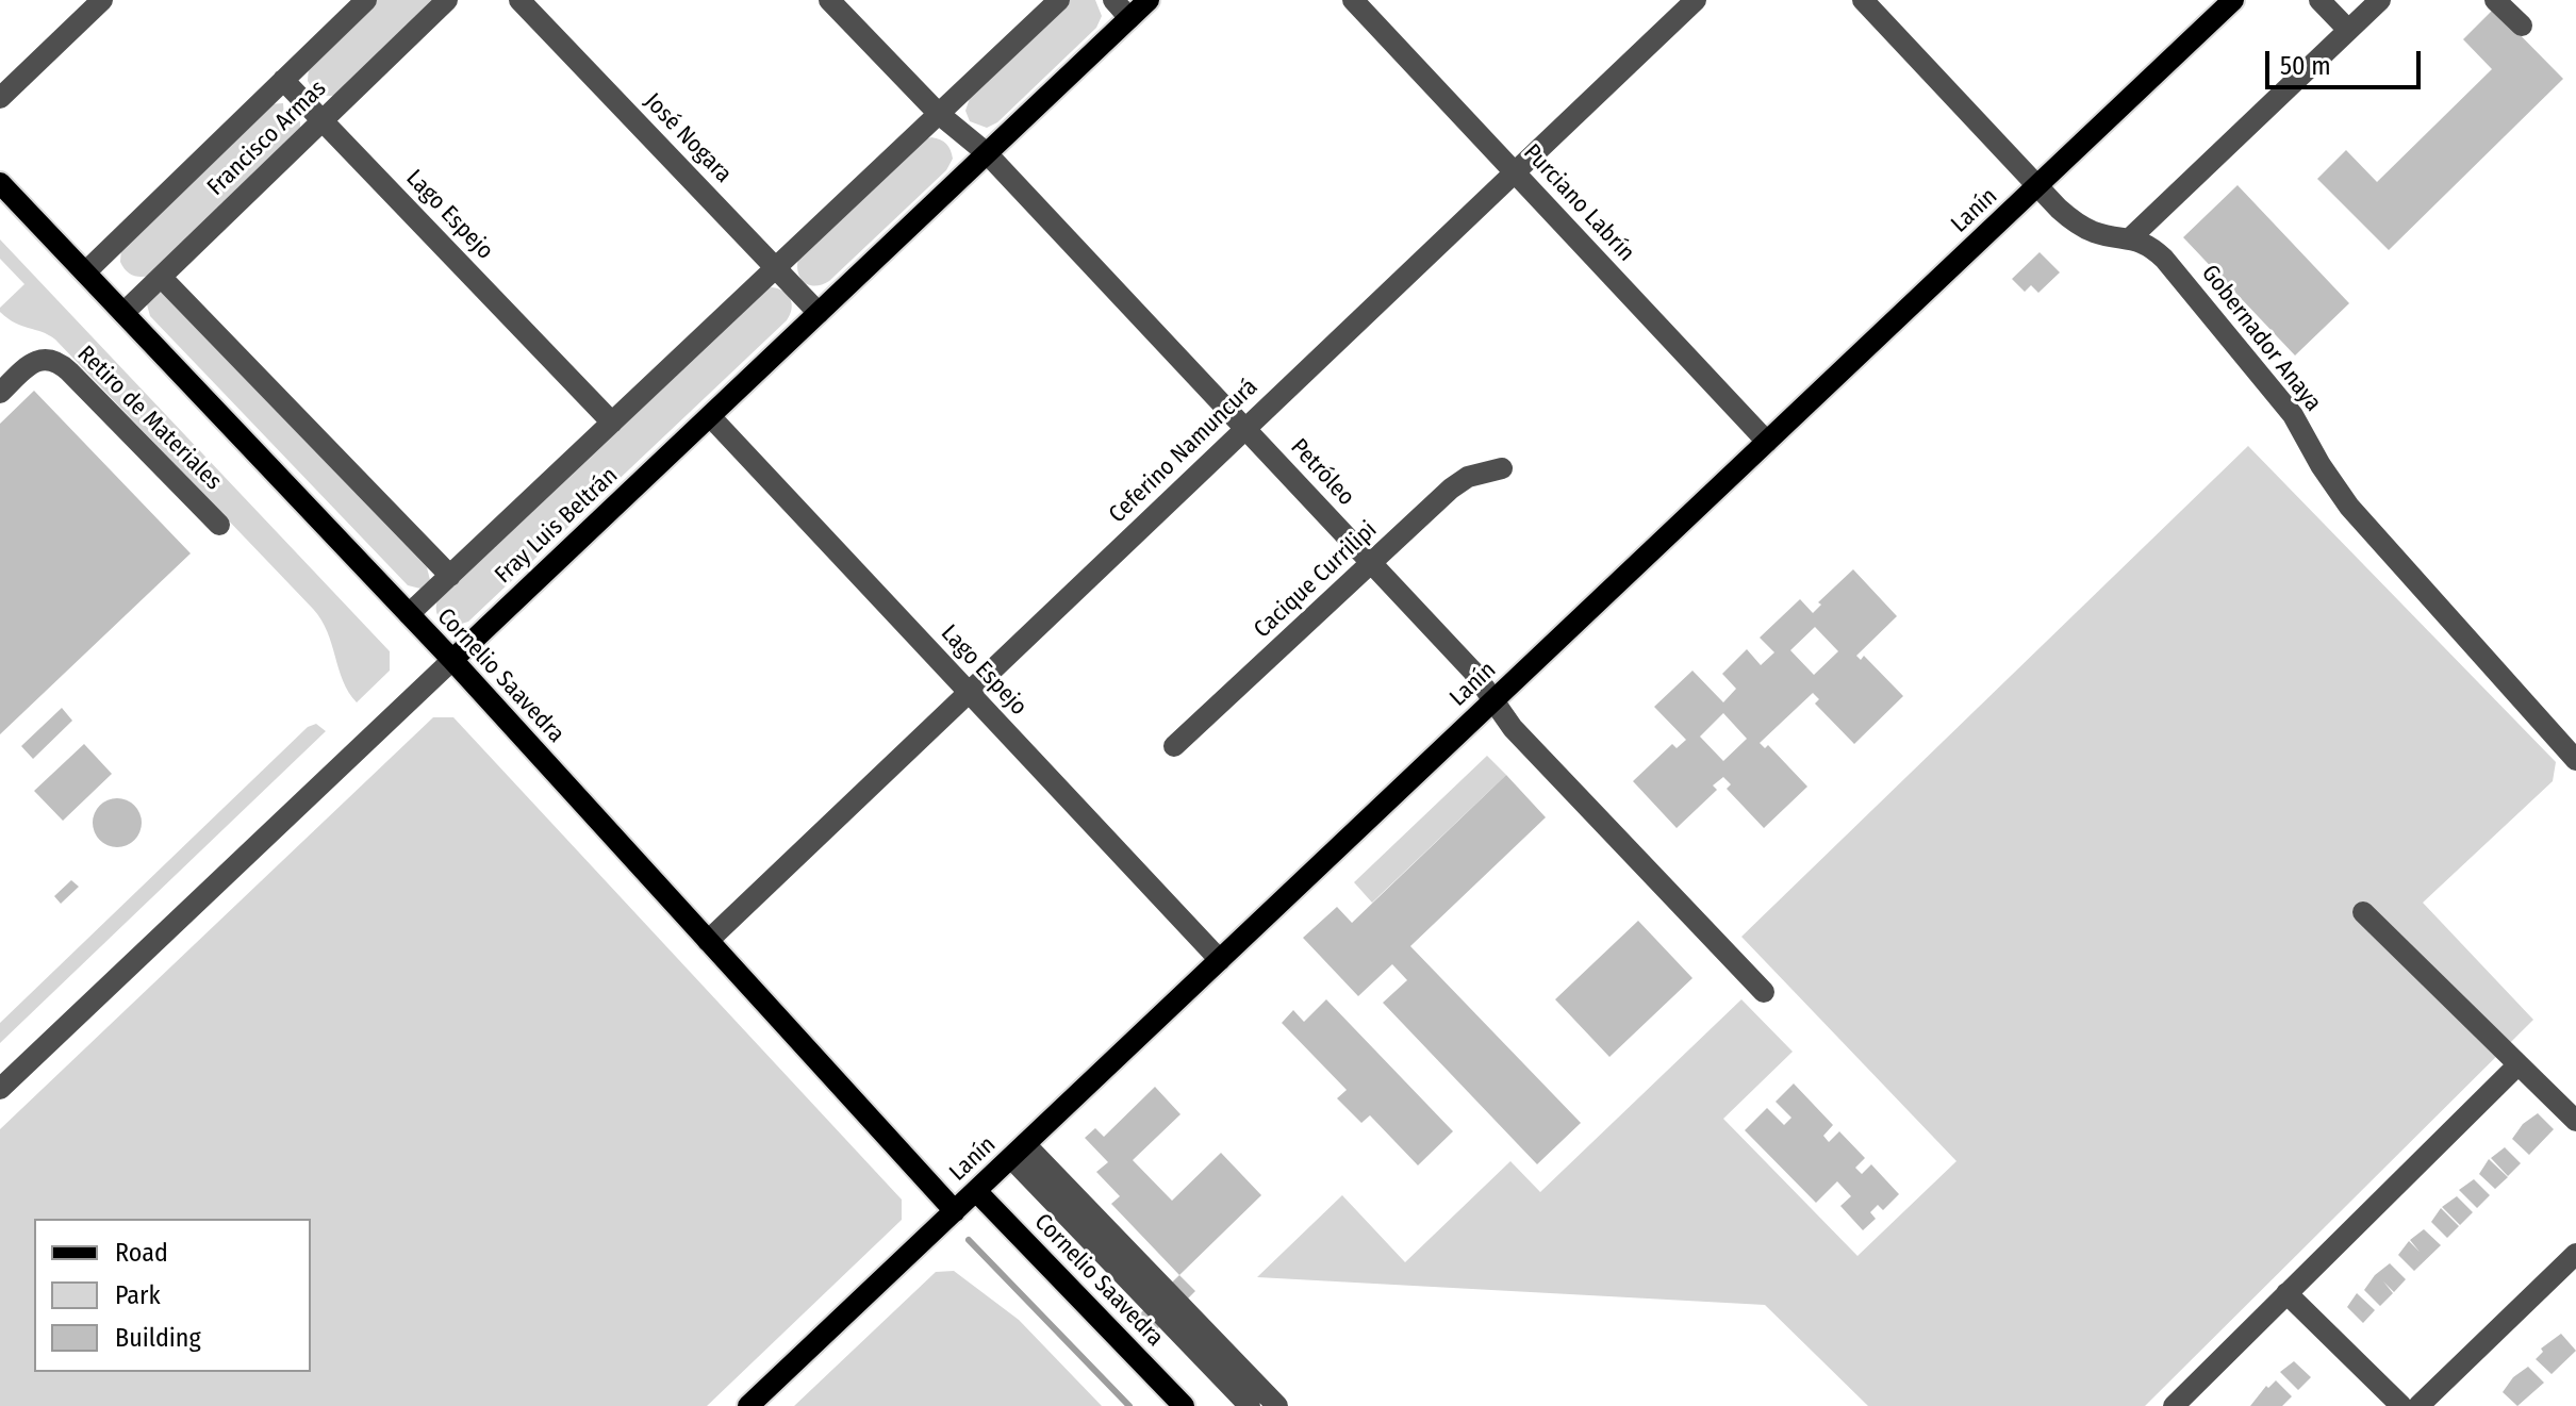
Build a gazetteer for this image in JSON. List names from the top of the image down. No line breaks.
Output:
{"streets":{"main road":["Lanín","Fray Luis Beltrán","Cornelio Saavedra"],"street":["Francisco Armas","José Nogara","Purciano Labrín","Lago Espejo","Gobernador Anaya","Retiro de Materiales","Ceferino Namuncurá","Petróleo","Cacique Currilipi"]},"crossings":[["Francisco Armas","Lago Espejo"],["Francisco Armas","Cornelio Saavedra"],["José Nogara","Fray Luis Beltrán"],["Purciano Labrín","Lanín"],["Purciano Labrín","Ceferino Namuncurá"],["Lanín","Lago Espejo"],["Lanín","Gobernador Anaya"],["Lanín","Petróleo"],["Lanín","Cornelio Saavedra"],["Lago Espejo","Ceferino Namuncurá"],["Lago Espejo","Fray Luis Beltrán"],["Ceferino Namuncurá","Petróleo"],["Ceferino Namuncurá","Cornelio Saavedra"],["Petróleo","Fray Luis Beltrán"],["Petróleo","Cacique Currilipi"],["Fray Luis Beltrán","Cornelio Saavedra"]],"legend":["Road","Park","Building"],"scale_bar":"50 m"}
